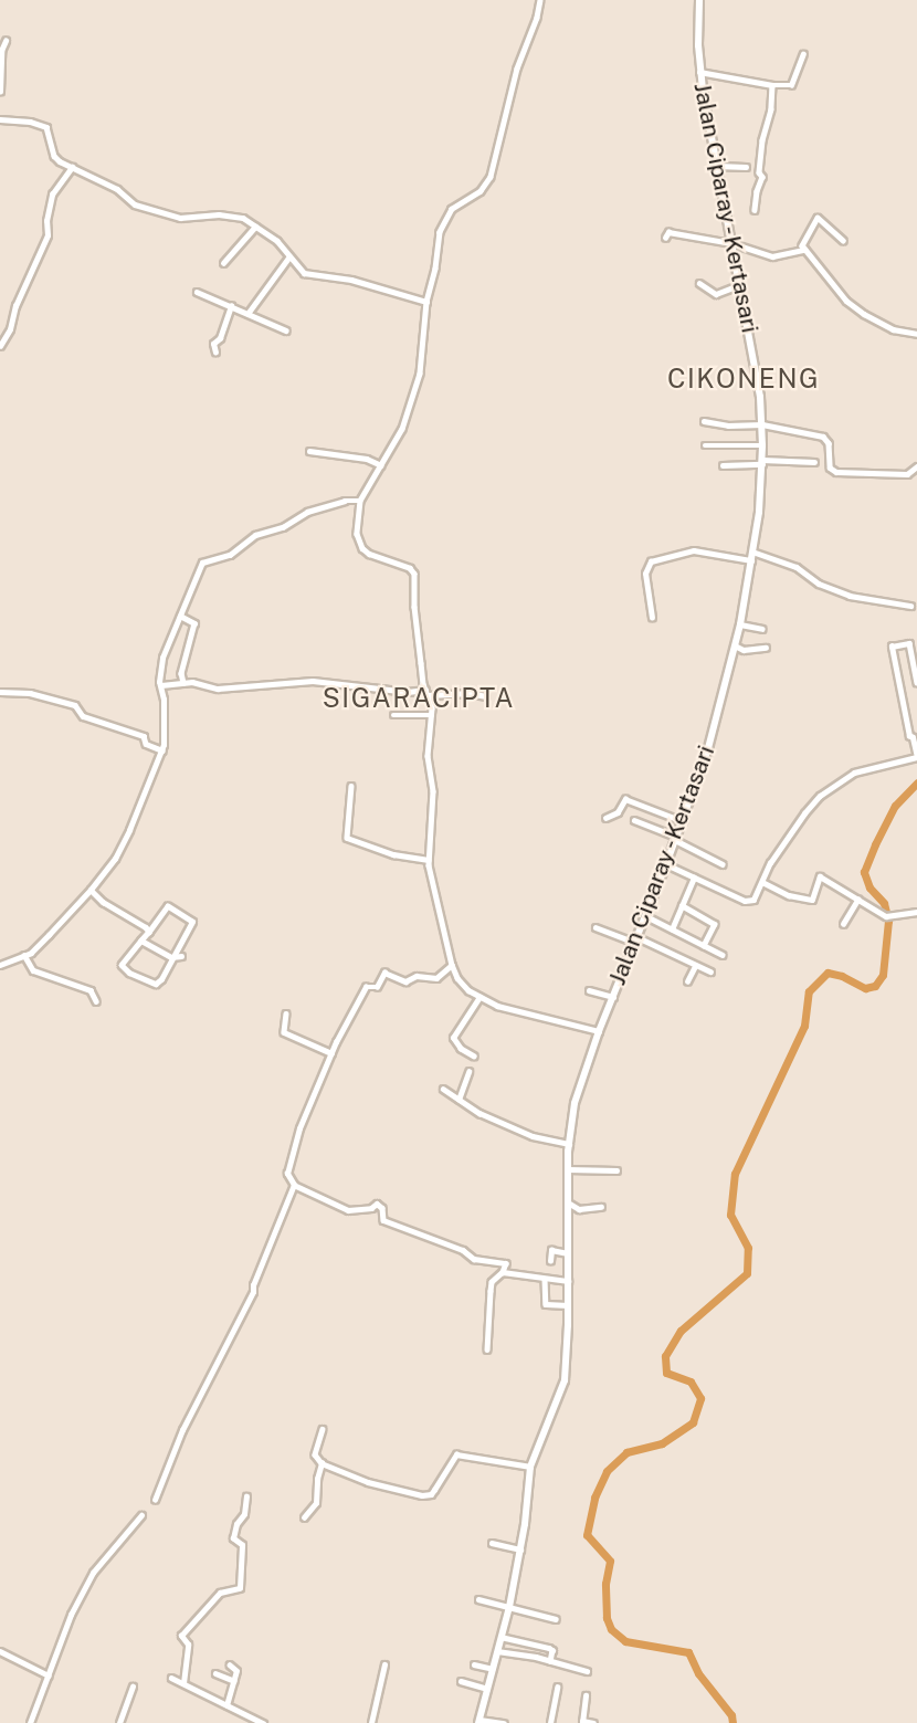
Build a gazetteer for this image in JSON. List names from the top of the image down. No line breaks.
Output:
{"streets":{"main road":["Jalan Ciparay - Kertasari"]},"districts":["CIKONENG","SIGARACIPTA"]}
